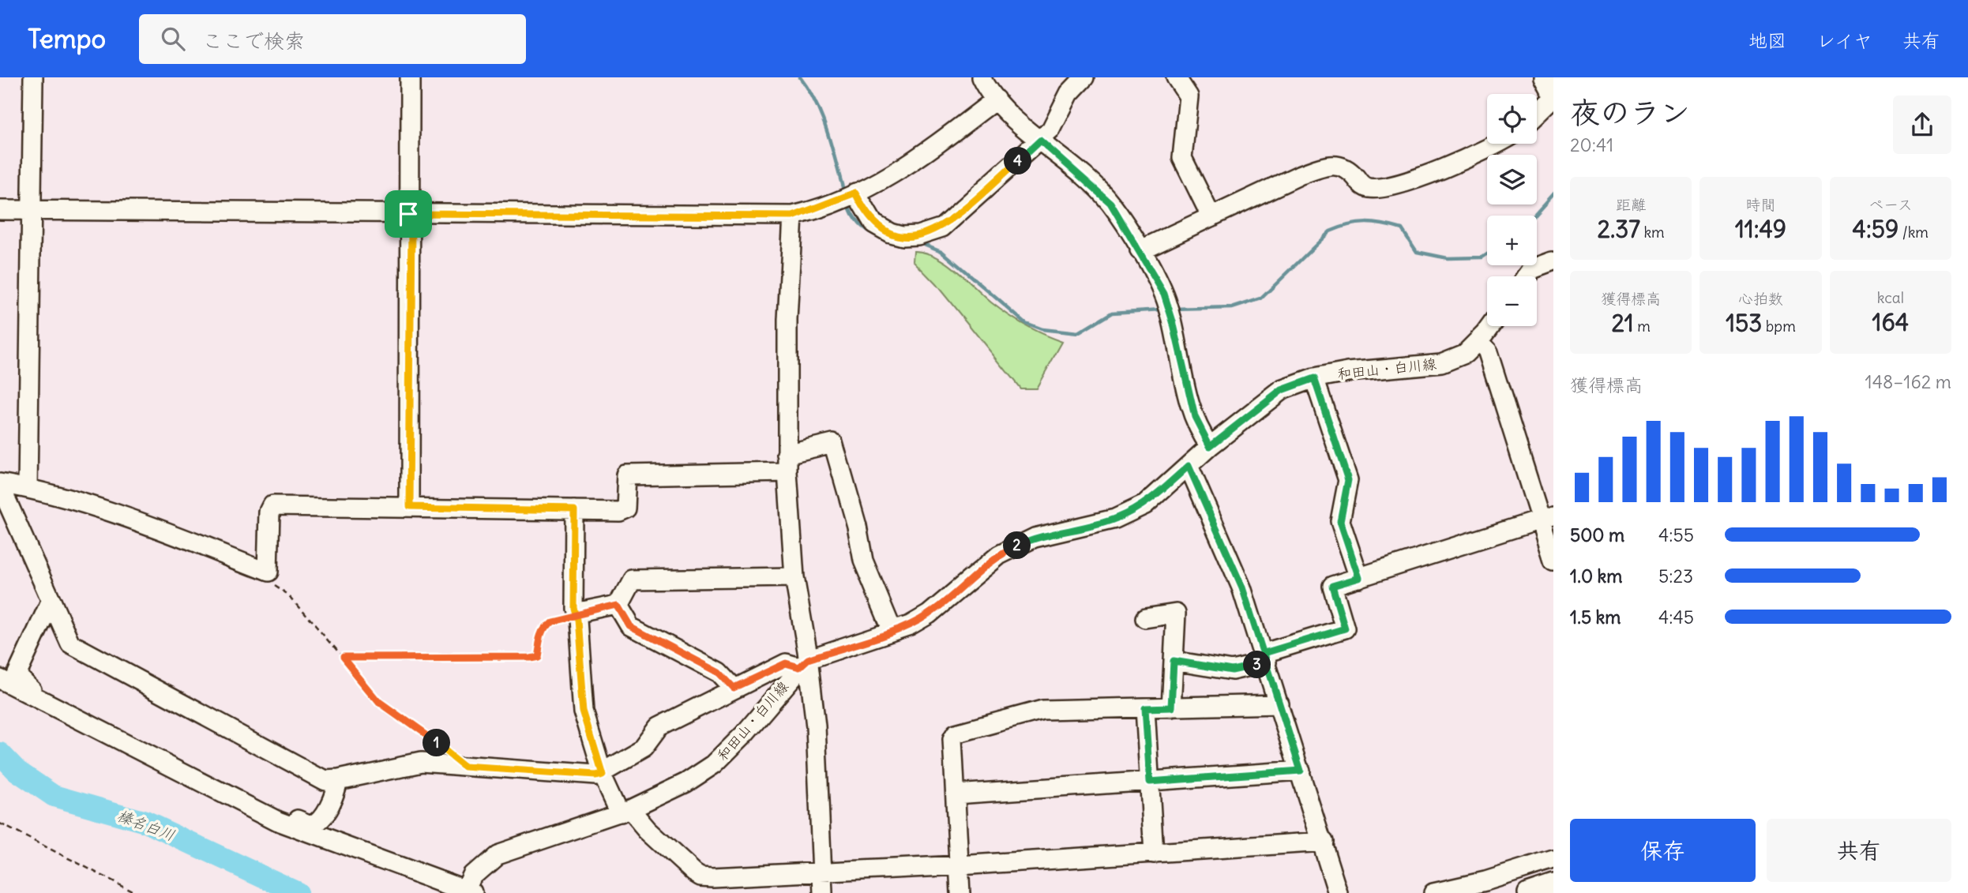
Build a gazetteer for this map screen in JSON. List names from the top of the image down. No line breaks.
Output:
{"streets":{"street":["和田山・白川線"]},"water":["榛名白川"],"page":{"header":"Tempo","search":"ここで検索","nav":["地図","レイヤ","共有"],"heading":["夜のラン","20:41"],"map_buttons":["+","−"],"pins":["4","2","3","1"],"stats":[["距離","2.37 km"],["時間","11:49"],["ペース","4:59 /km"],["獲得標高","21 m"],["心拍数","153 bpm"],["kcal","164"]],"chart":["獲得標高","148–162 m"],"list":[{"name":"500 m","note":"4:55"},{"name":"1.0 km","note":"5:23"},{"name":"1.5 km","note":"4:45"}],"buttons":["保存","共有"]}}
